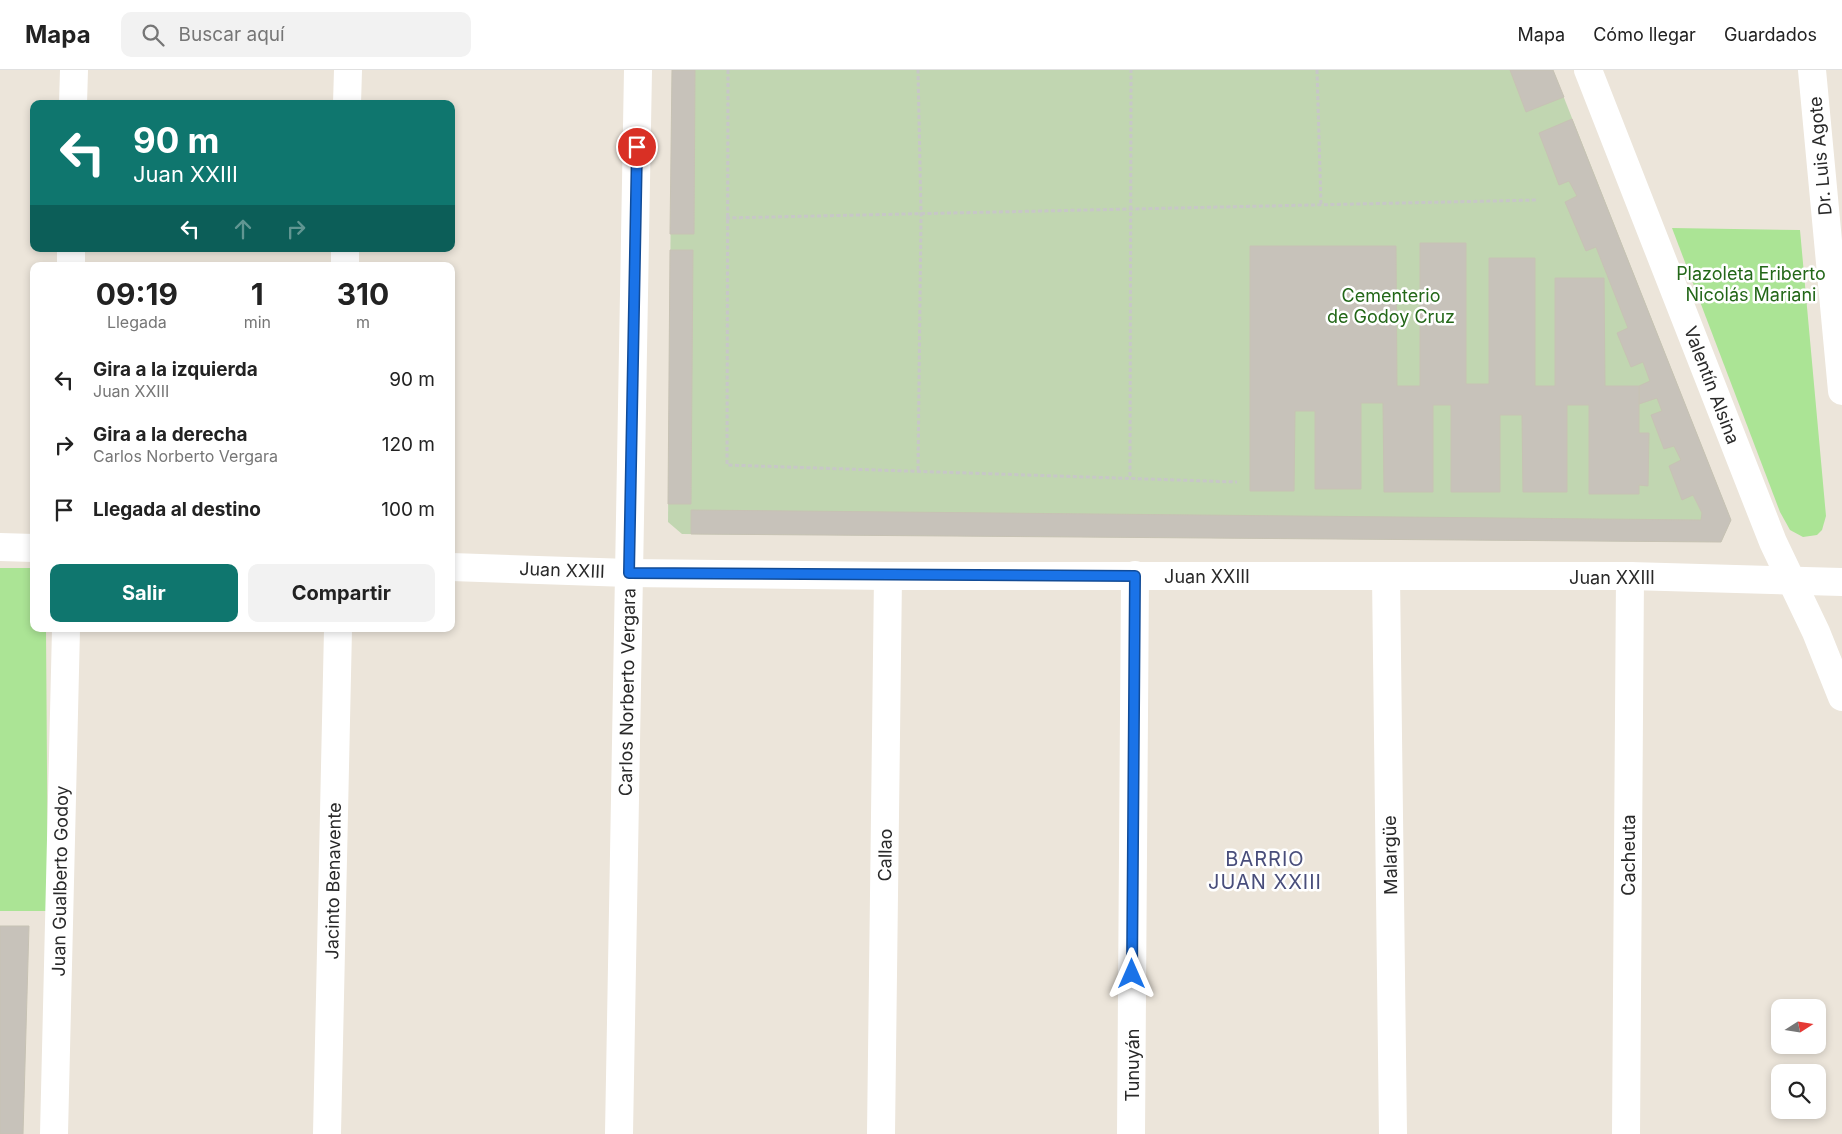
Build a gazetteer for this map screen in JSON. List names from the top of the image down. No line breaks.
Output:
{"streets":{"street":["Dr. Luis Agote","Valentín Alsina","Juan XXIII","Carlos Norberto Vergara","Callao","Malargüe","Cacheuta","Juan Gualberto Godoy","Jacinto Benavente","Tunuyán"]},"crossings":[["Valentín Alsina","Juan XXIII"],["Juan XXIII","Carlos Norberto Vergara"],["Juan XXIII","Callao"],["Juan XXIII","Malargüe"],["Juan XXIII","Cacheuta"],["Juan XXIII","Tunuyán"]],"districts":["BARRIO JUAN XXIII"],"parks":["Plazoleta Eriberto Nicolás Mariani","Cementerio de Godoy Cruz"],"north":"right","page":{"header":"Mapa","search":"Buscar aquí","nav":["Mapa","Cómo llegar","Guardados"],"turn":["90 m","Juan XXIII"],"eta":["09:19","Llegada","1","min","310","m"],"list":[{"name":"Gira a la izquierda","note":"Juan XXIII","value":"90 m"},{"name":"Gira a la derecha","note":"Carlos Norberto Vergara","value":"120 m"},{"name":"Llegada al destino","value":"100 m"}],"buttons":["Salir","Compartir"]}}
